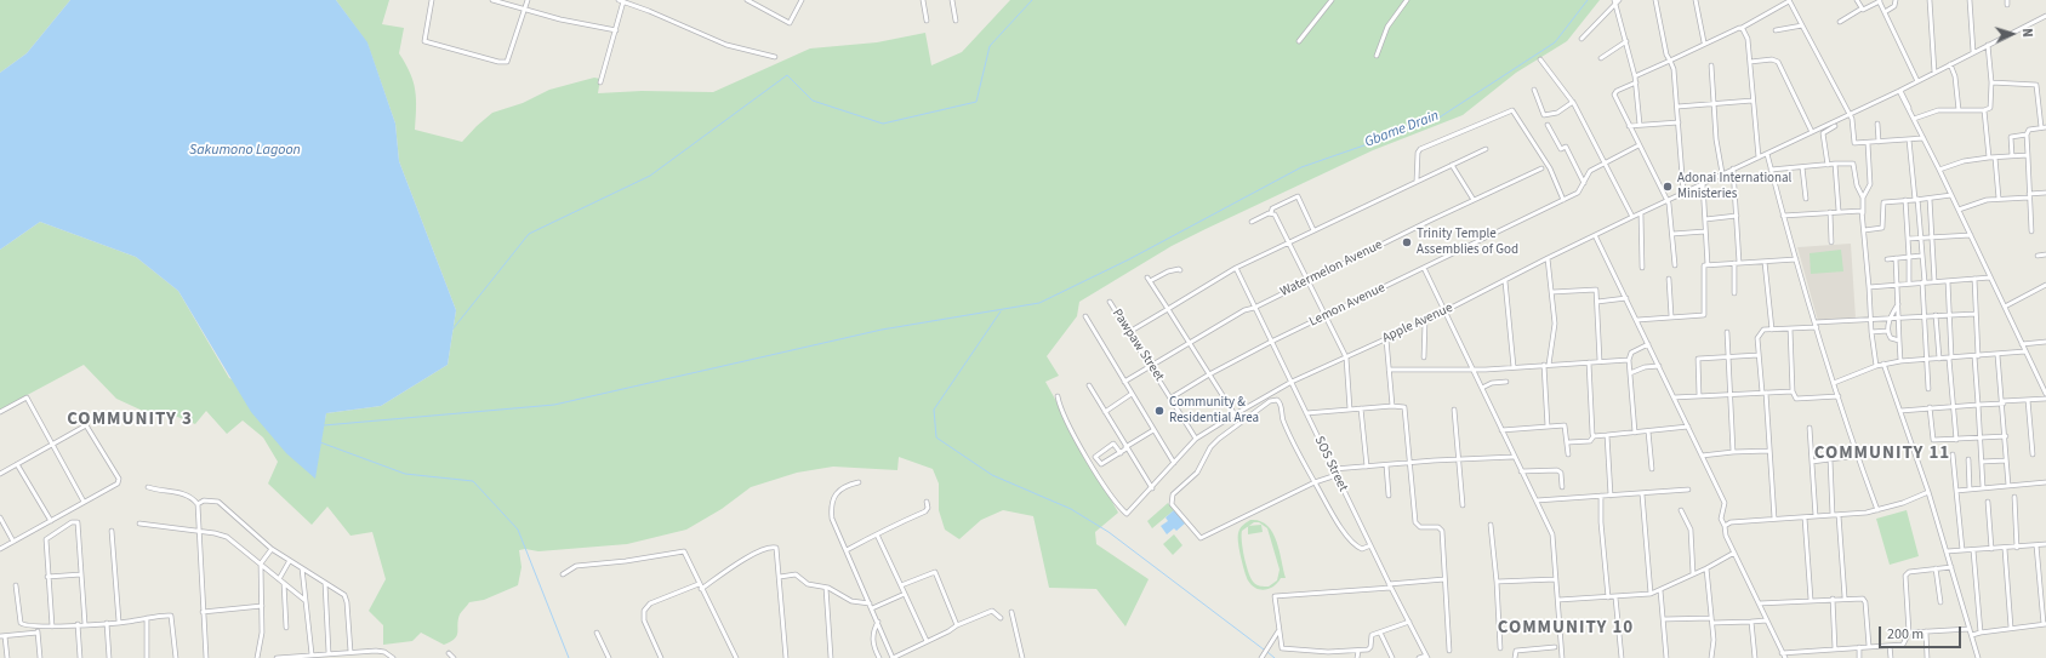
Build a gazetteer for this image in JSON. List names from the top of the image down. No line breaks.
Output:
{"streets":{"street":["Watermelon Avenue","Lemon Avenue","Apple Avenue","Pawpaw Street","SOS Street"]},"crossings":[["Watermelon Avenue","Pawpaw Street"],["Watermelon Avenue","SOS Street"],["Lemon Avenue","Pawpaw Street"],["Lemon Avenue","SOS Street"],["Apple Avenue","Pawpaw Street"],["Apple Avenue","SOS Street"]],"districts":["COMMUNITY 3","COMMUNITY 11","COMMUNITY 10"],"water":["Gbame Drain","Sakumono Lagoon"],"places":["Adonai International Ministeries","Trinity Temple Assemblies of God","Community & Residential Area"],"scale_bar":"200 m","north":"right"}
